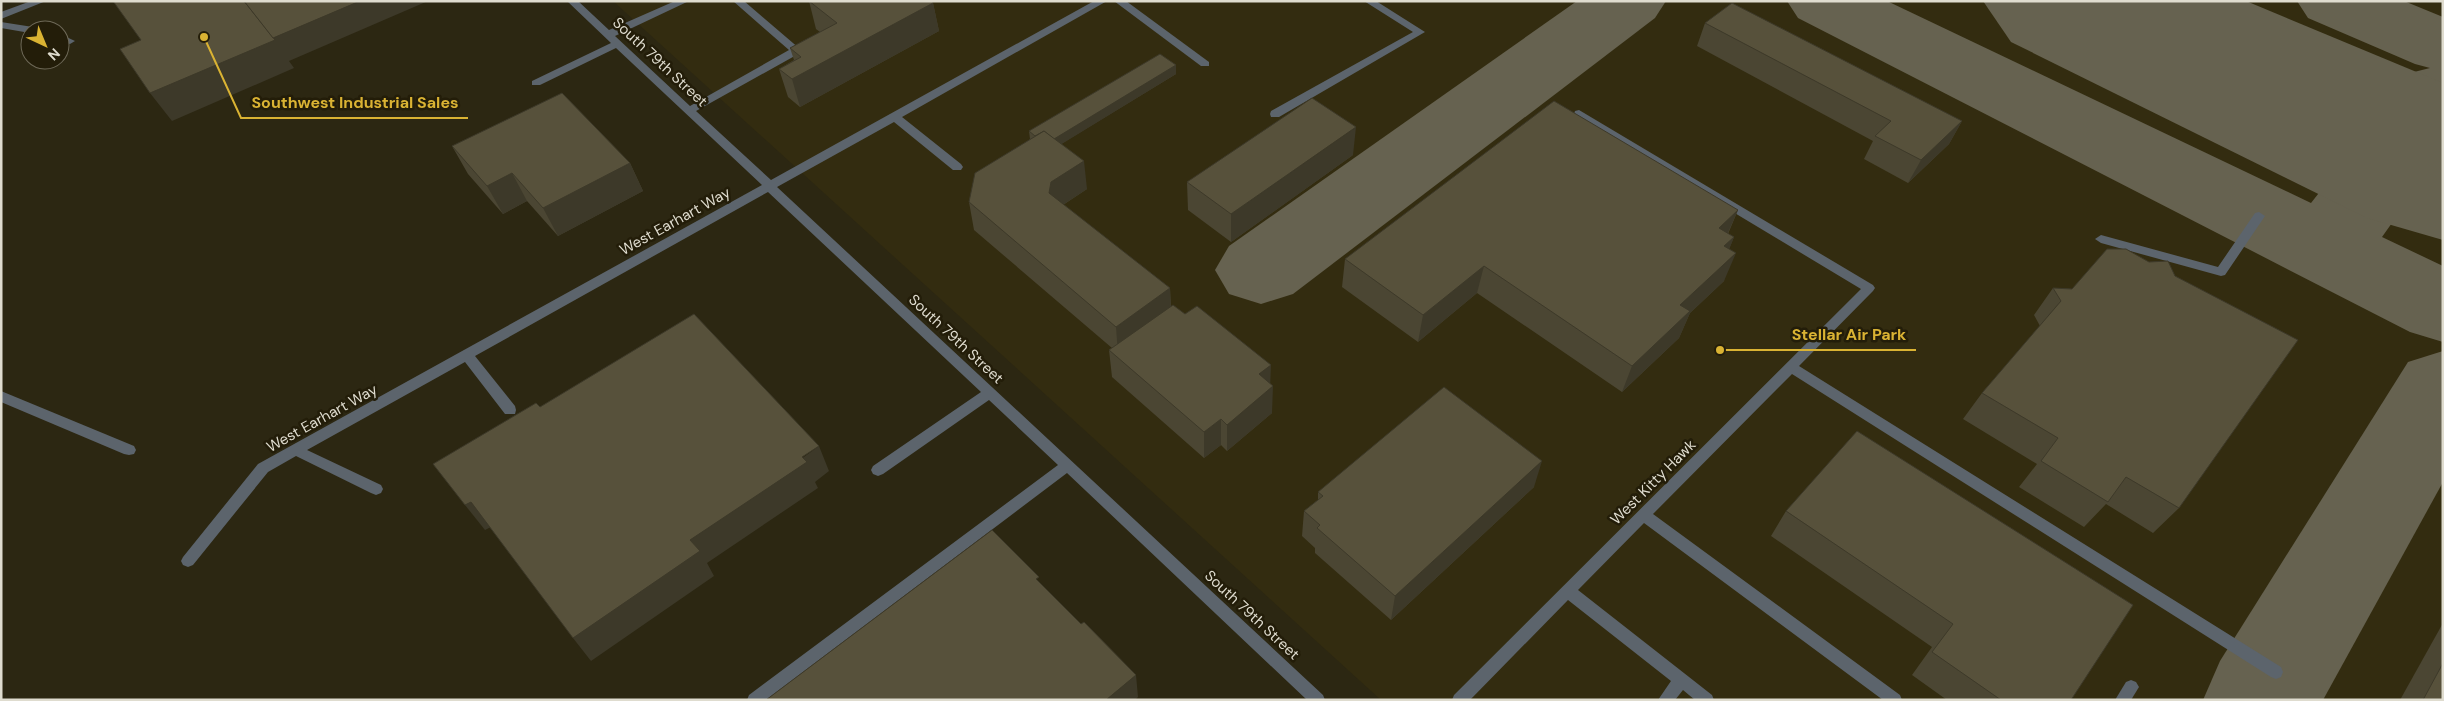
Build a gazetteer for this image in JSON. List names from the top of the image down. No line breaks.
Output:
{"streets":{"street":["South 79th Street","West Earhart Way","West Kitty Hawk"]},"crossings":[["South 79th Street","West Earhart Way"]],"places":["Southwest Industrial Sales","Stellar Air Park"],"north":"bottom right"}
